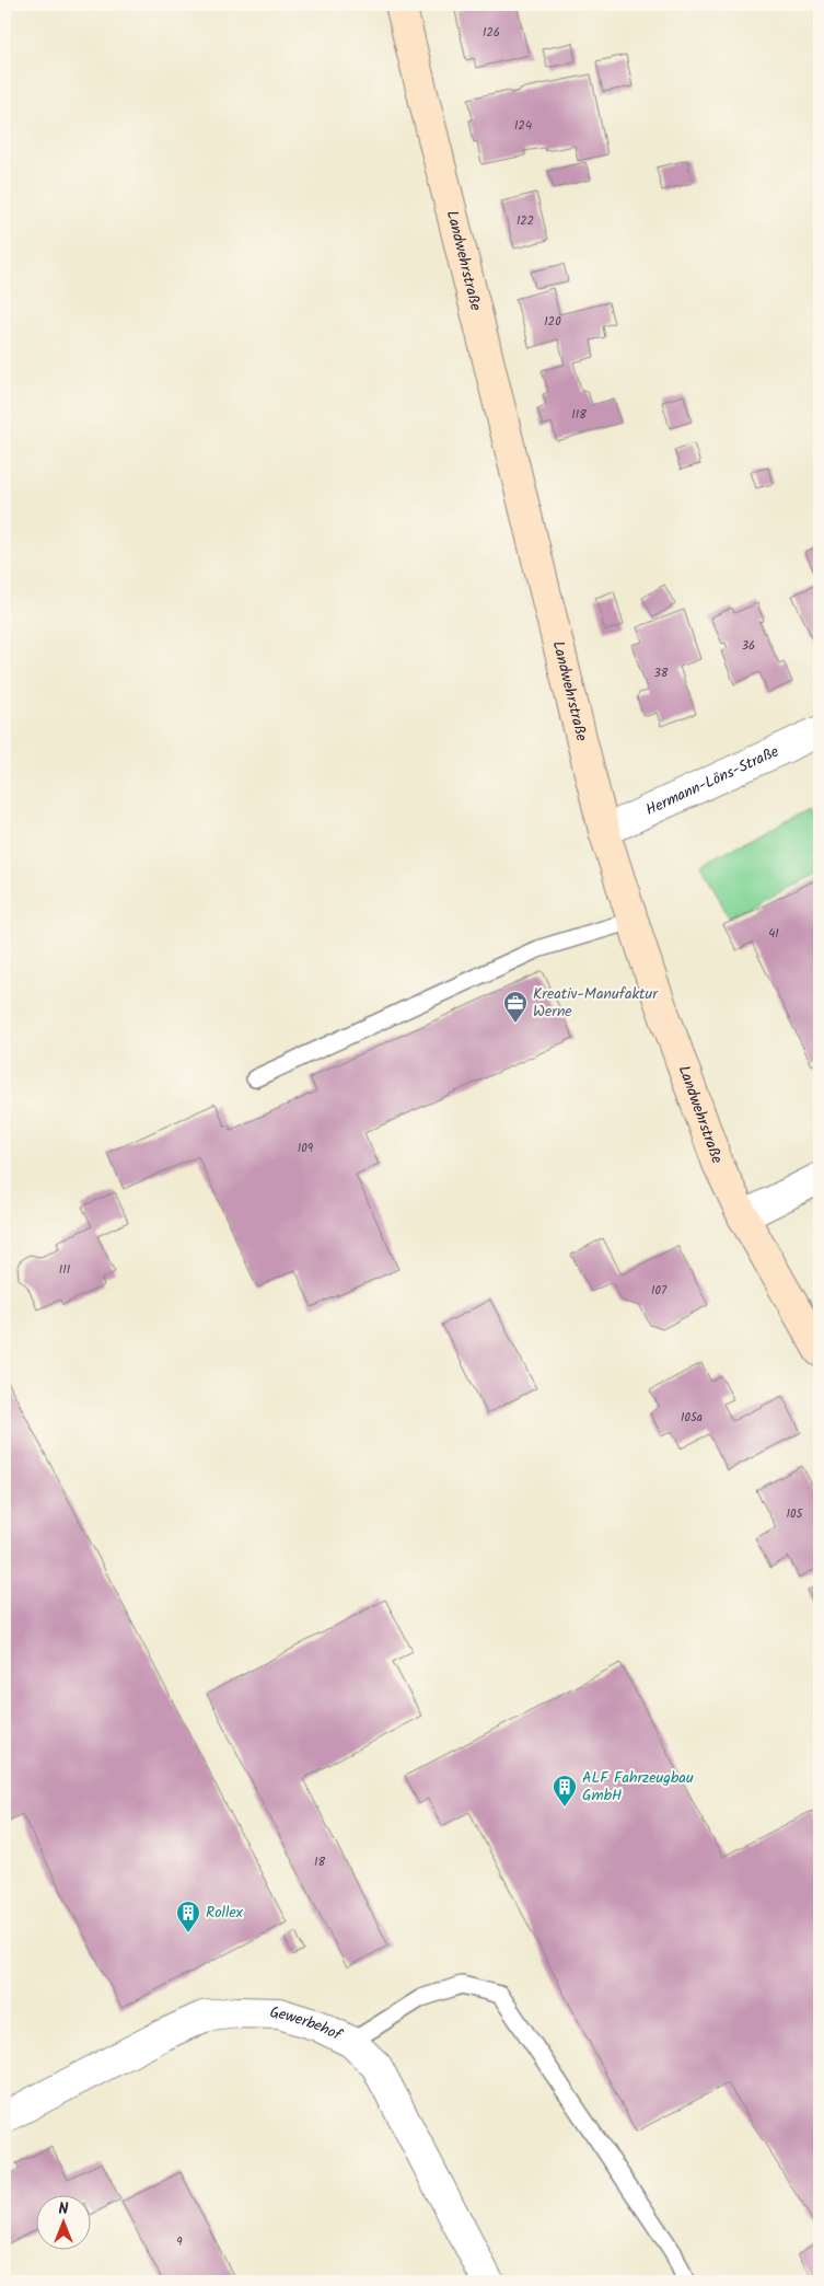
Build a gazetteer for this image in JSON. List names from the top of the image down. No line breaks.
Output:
{"streets":{"street":["Landwehrstraße","Hermann-Löns-Straße","Gewerbehof"]},"crossings":[["Landwehrstraße","Hermann-Löns-Straße"]],"places":{"office":["Kreativ-Manufaktur Werne"],"building":["ALF Fahrzeugbau GmbH","Rollex"]},"house_numbers":["126","124","122","120","118","36","38","41","109","111","107","105a","105","18","9"],"north":"top"}
